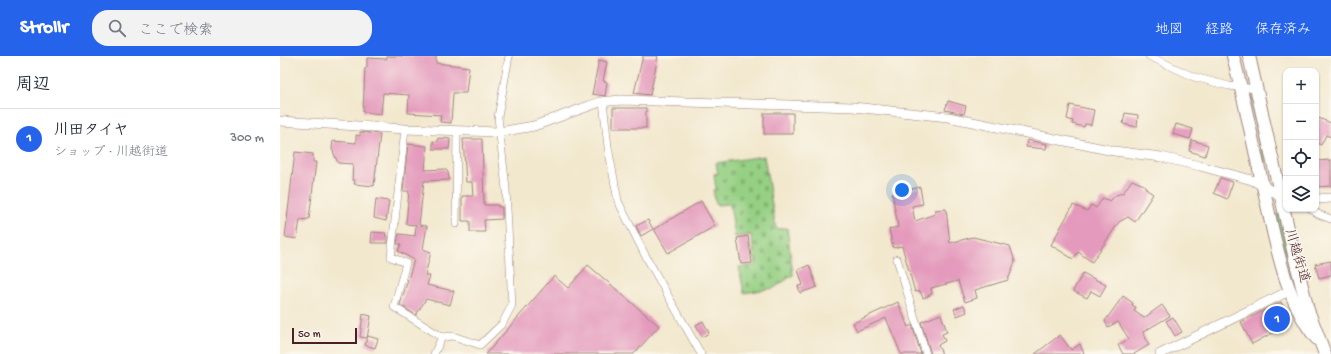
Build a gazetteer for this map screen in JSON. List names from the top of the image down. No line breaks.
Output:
{"streets":{"highway":["川越街道"]},"scale_bar":"50 m","page":{"header":"Strollr","search":"ここで検索","nav":["地図","経路","保存済み"],"heading":"周辺","map_buttons":["+","−"],"list":[{"mark":"1","name":"川田タイヤ","note":"ショップ · 川越街道","value":"300 m"}],"pins":"1","scale":"50 m"}}
